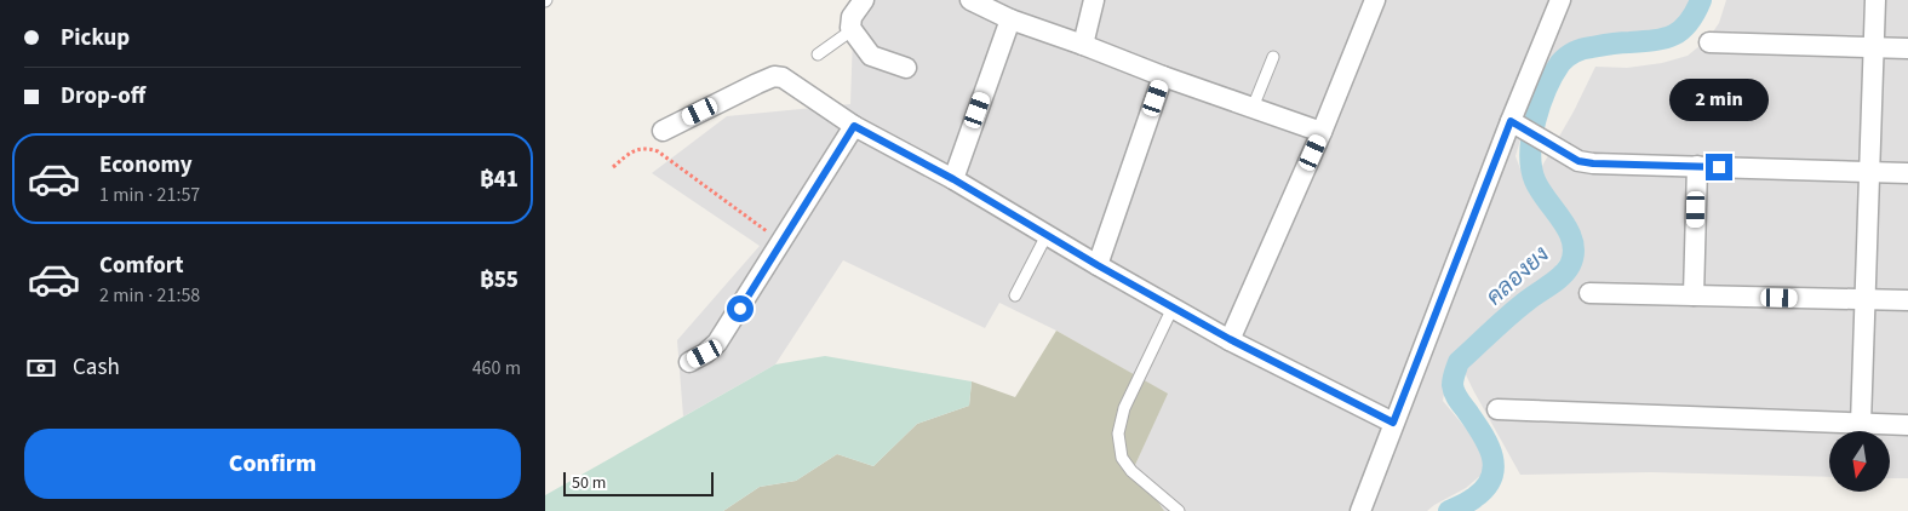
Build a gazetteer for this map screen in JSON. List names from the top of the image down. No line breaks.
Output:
{"water":["คลองยง"],"scale_bar":"50 m","north":"bottom","page":{"banner":["Pickup","Drop-off"],"bubble":"2 min","list":[{"name":"Economy","note":"1 min · 21:57","value":"฿41"},{"name":"Comfort","note":"2 min · 21:58","value":"฿55"}],"pay":["Cash","460 m"],"buttons":"Confirm","scale":"50 m"}}
